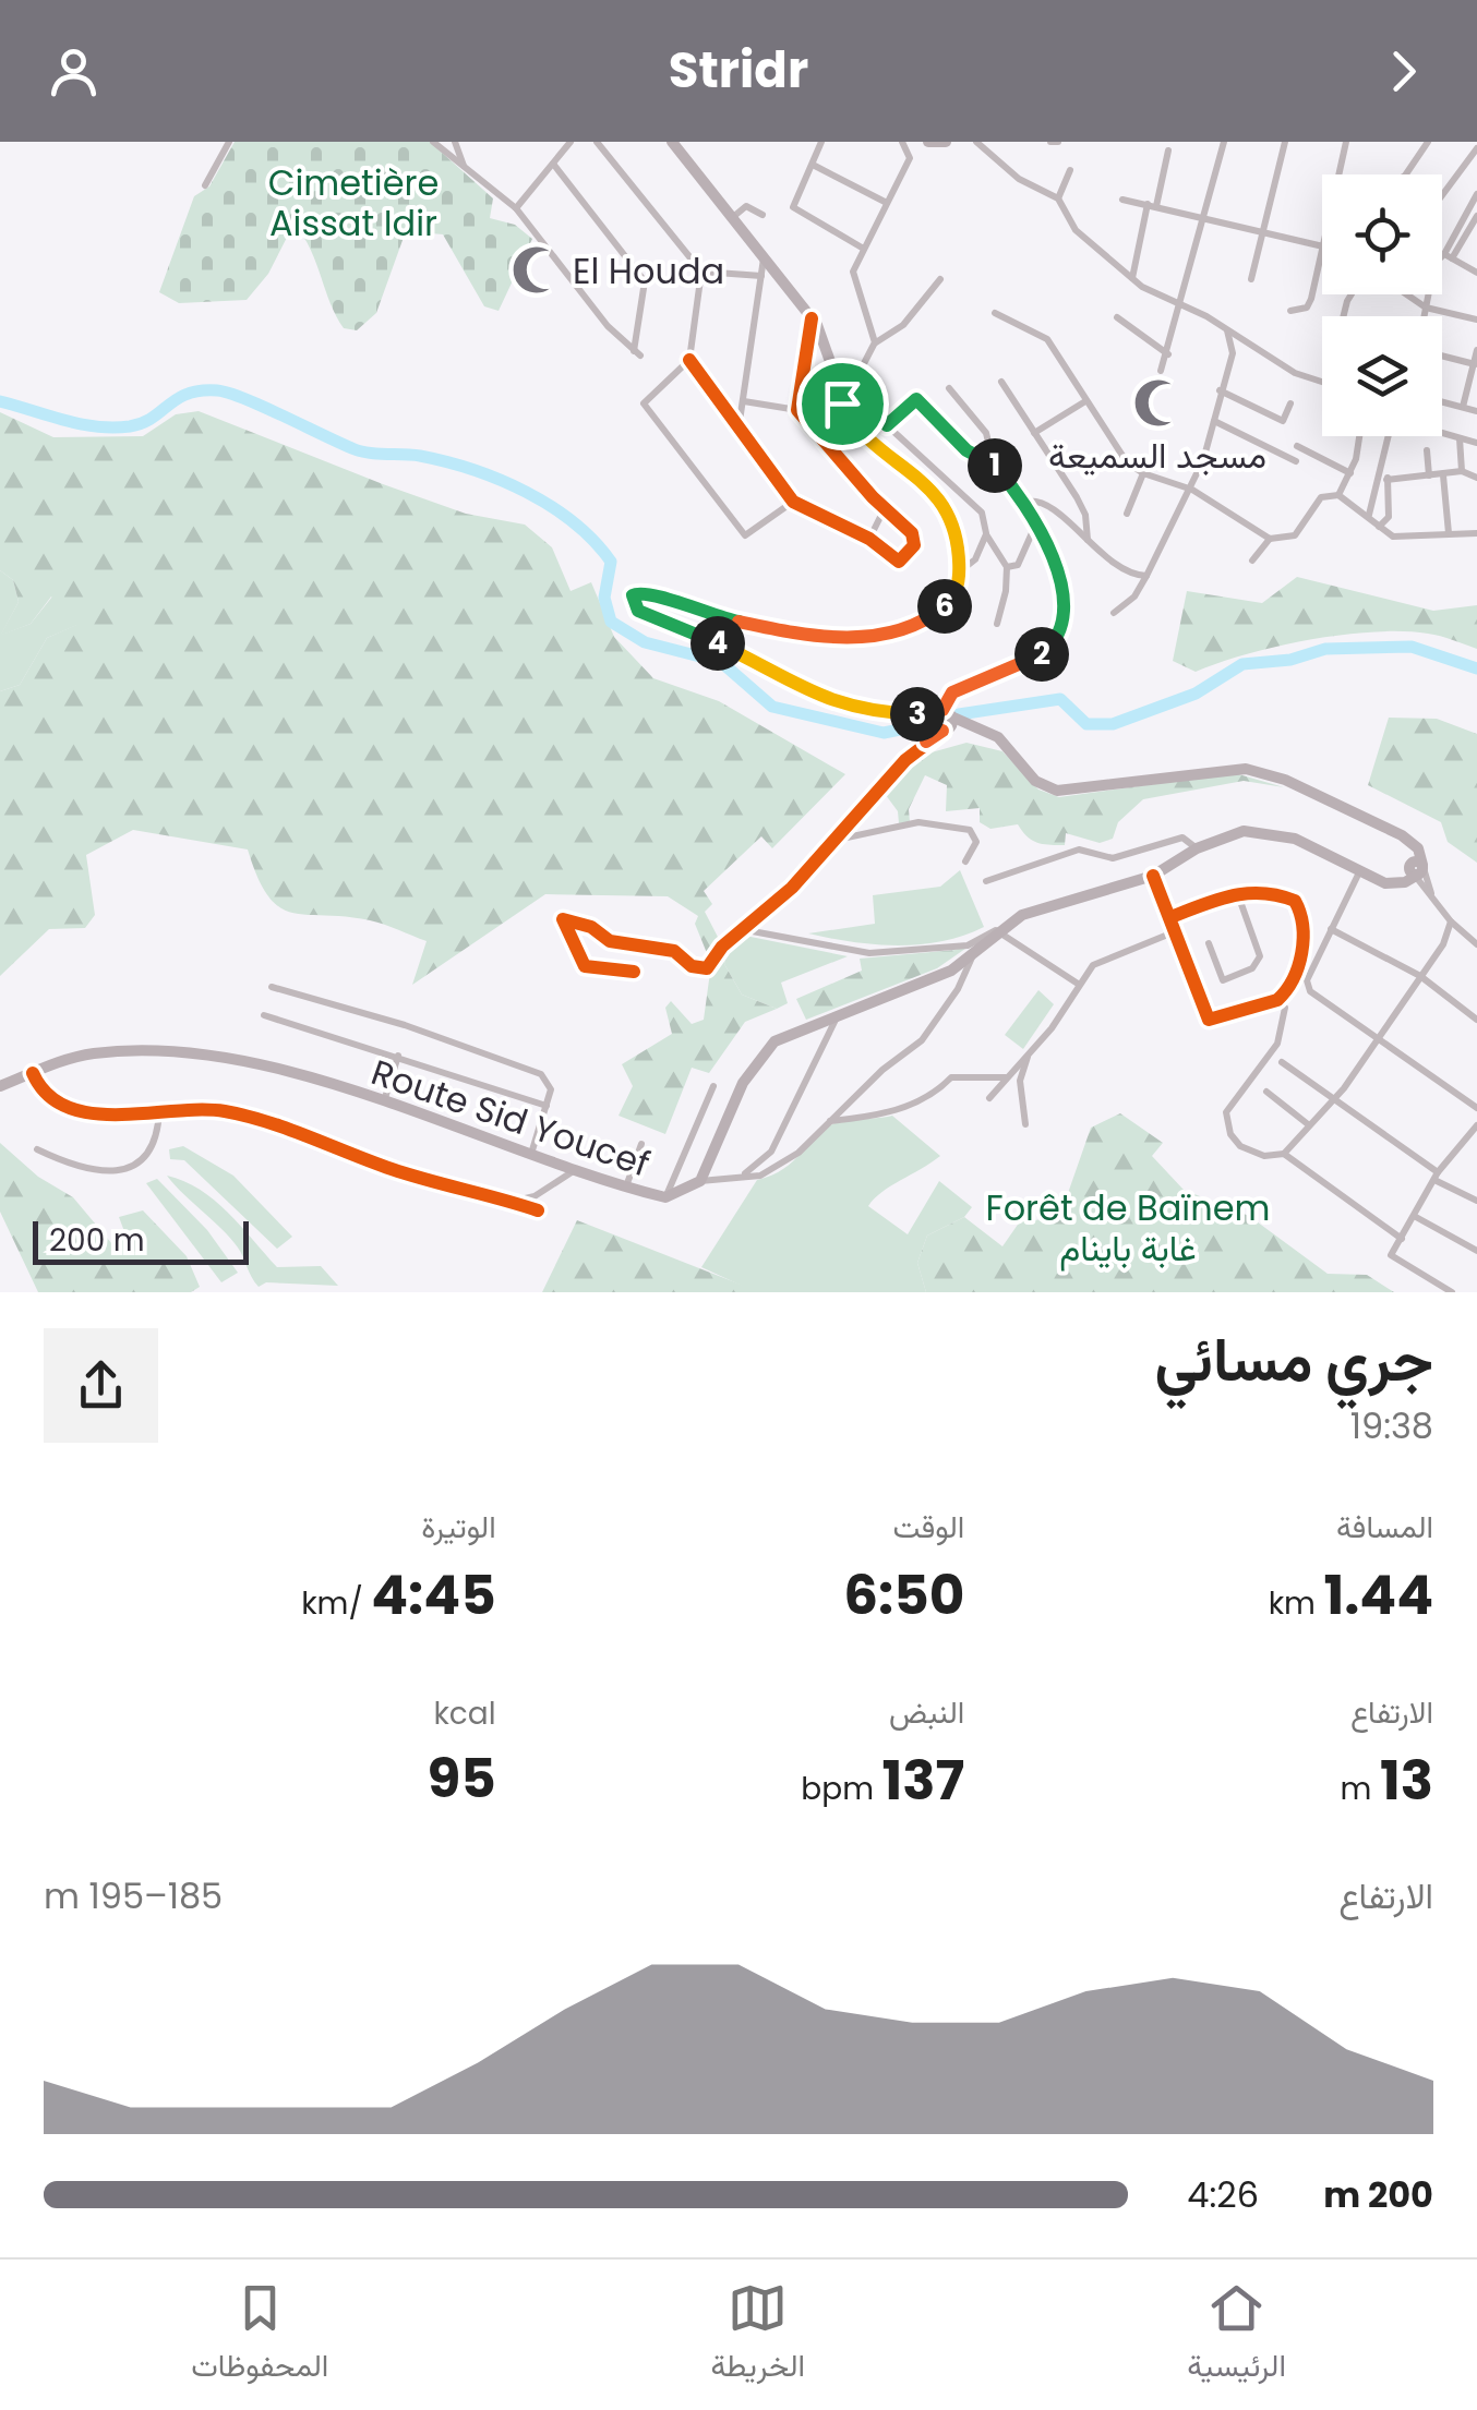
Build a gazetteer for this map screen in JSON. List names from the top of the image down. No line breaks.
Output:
{"streets":{"main road":["Route Sid Youcef"]},"parks":["Cimetière Aissat Idir","Forêt de Baïnem غابة باينام"],"places":{"mosque":["El Houda","مسجد السميعة"]},"scale_bar":"200 m","page":{"header":"Stridr","pins":["1","6","4","2","3"],"scale":"200 m","heading":["جري مسائي","19:38"],"stats":[["المسافة","1.44 km"],["الوقت","6:50"],["الوتيرة","4:45 /km"],["الارتفاع","13 m"],["النبض","137 bpm"],["kcal","95"]],"chart":["الارتفاع","185–195 m"],"list":[{"name":"200 m","note":"4:26"}],"tabs":["الرئيسية","الخريطة","المحفوظات"]}}
